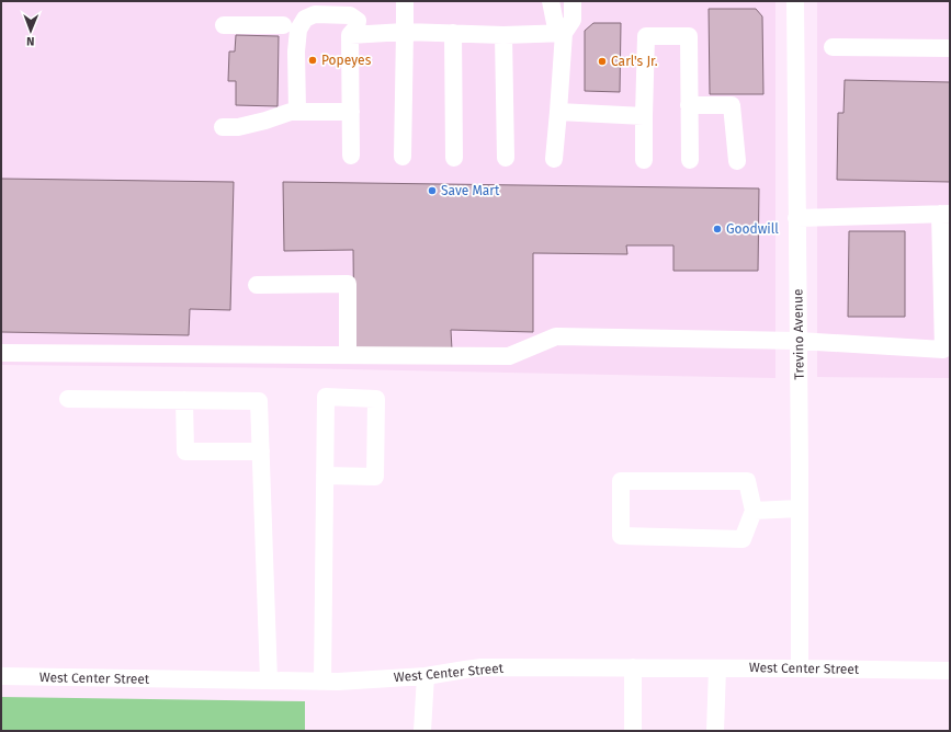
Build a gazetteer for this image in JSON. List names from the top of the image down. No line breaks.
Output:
{"streets":{"street":["Trevino Avenue","West Center Street"]},"crossings":[["Trevino Avenue","West Center Street"]],"places":["Popeyes","Carl's Jr.","Save Mart","Goodwill"],"north":"bottom"}
